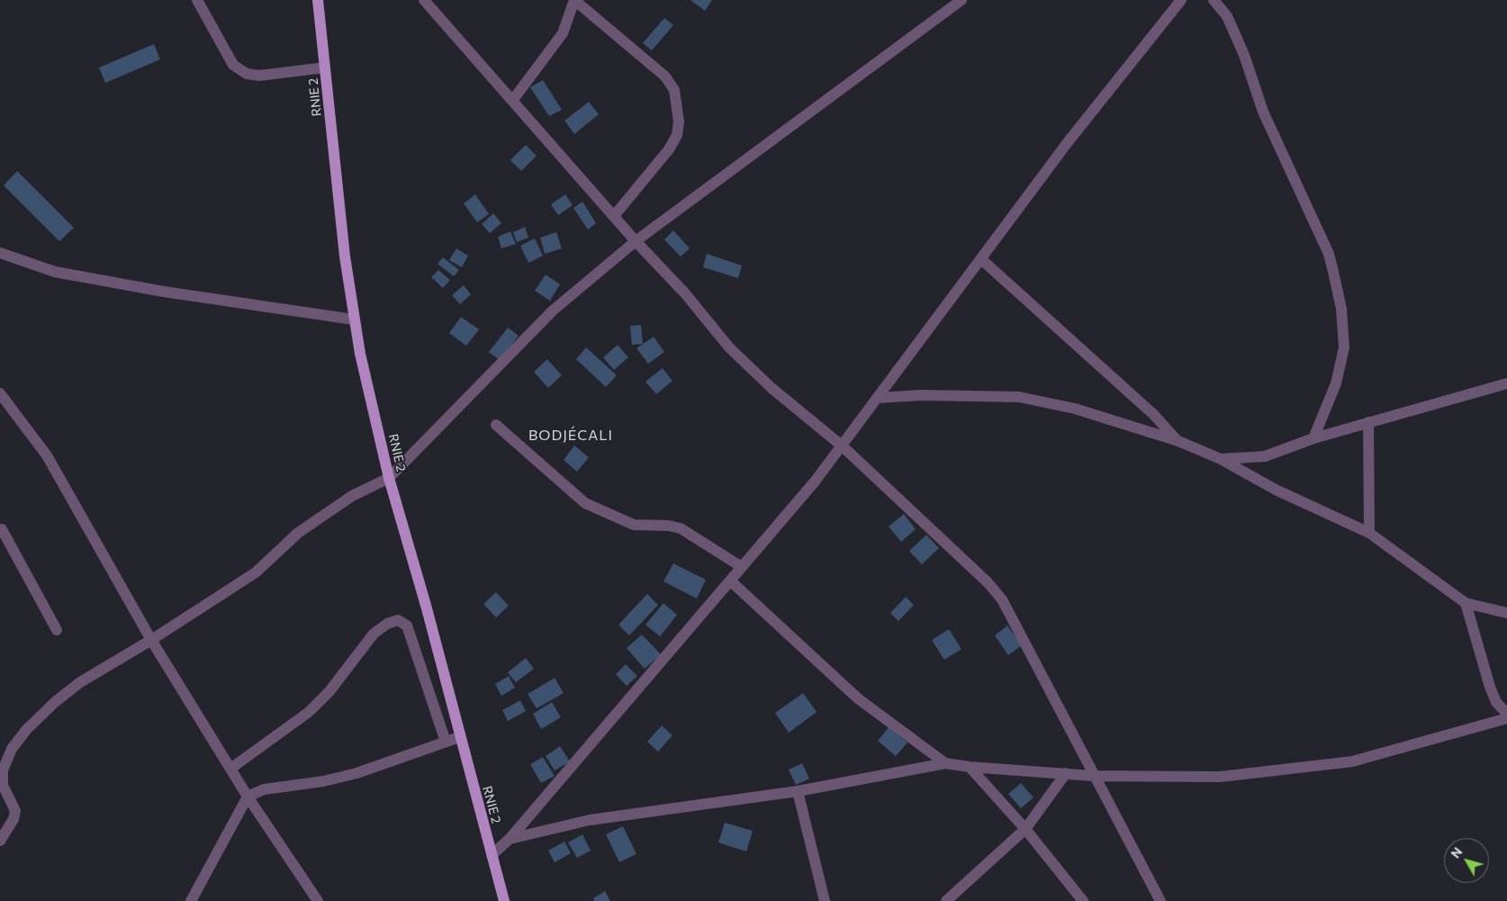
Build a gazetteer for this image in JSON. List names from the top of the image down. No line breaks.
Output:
{"streets":{"main road":["RNIE 2"]},"districts":["BODJÉCALI"],"north":"top left"}
